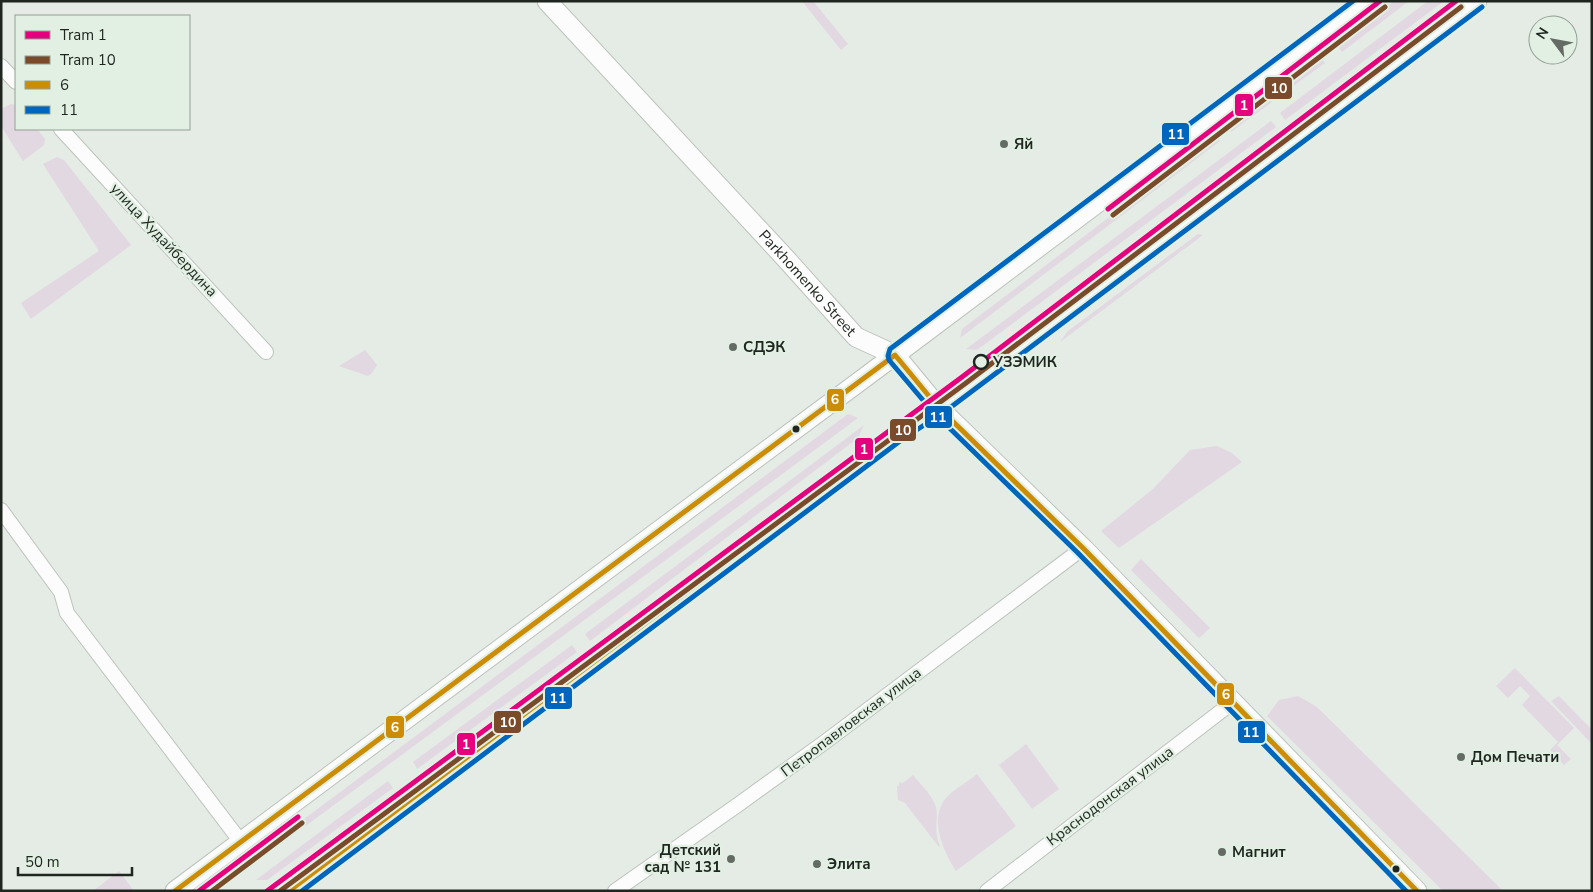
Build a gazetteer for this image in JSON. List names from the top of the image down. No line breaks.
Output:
{"streets":{"main road":["Parkhomenko Street"],"street":["улица Худайбердина","Петропавловская улица","Краснодонская улица"]},"crossings":[["Parkhomenko Street","Петропавловская улица"],["Parkhomenko Street","Краснодонская улица"]],"places":["Яй","СДЭК","УЗЭМИК","Дом Печати","Магнит","Детский сад № 131","Элита"],"lines":["tram line 1","transit line 11","tram line 10","transit line 6"],"legend":["Tram 1","Tram 10","6","11"],"scale_bar":"50 m","north":"top left"}
